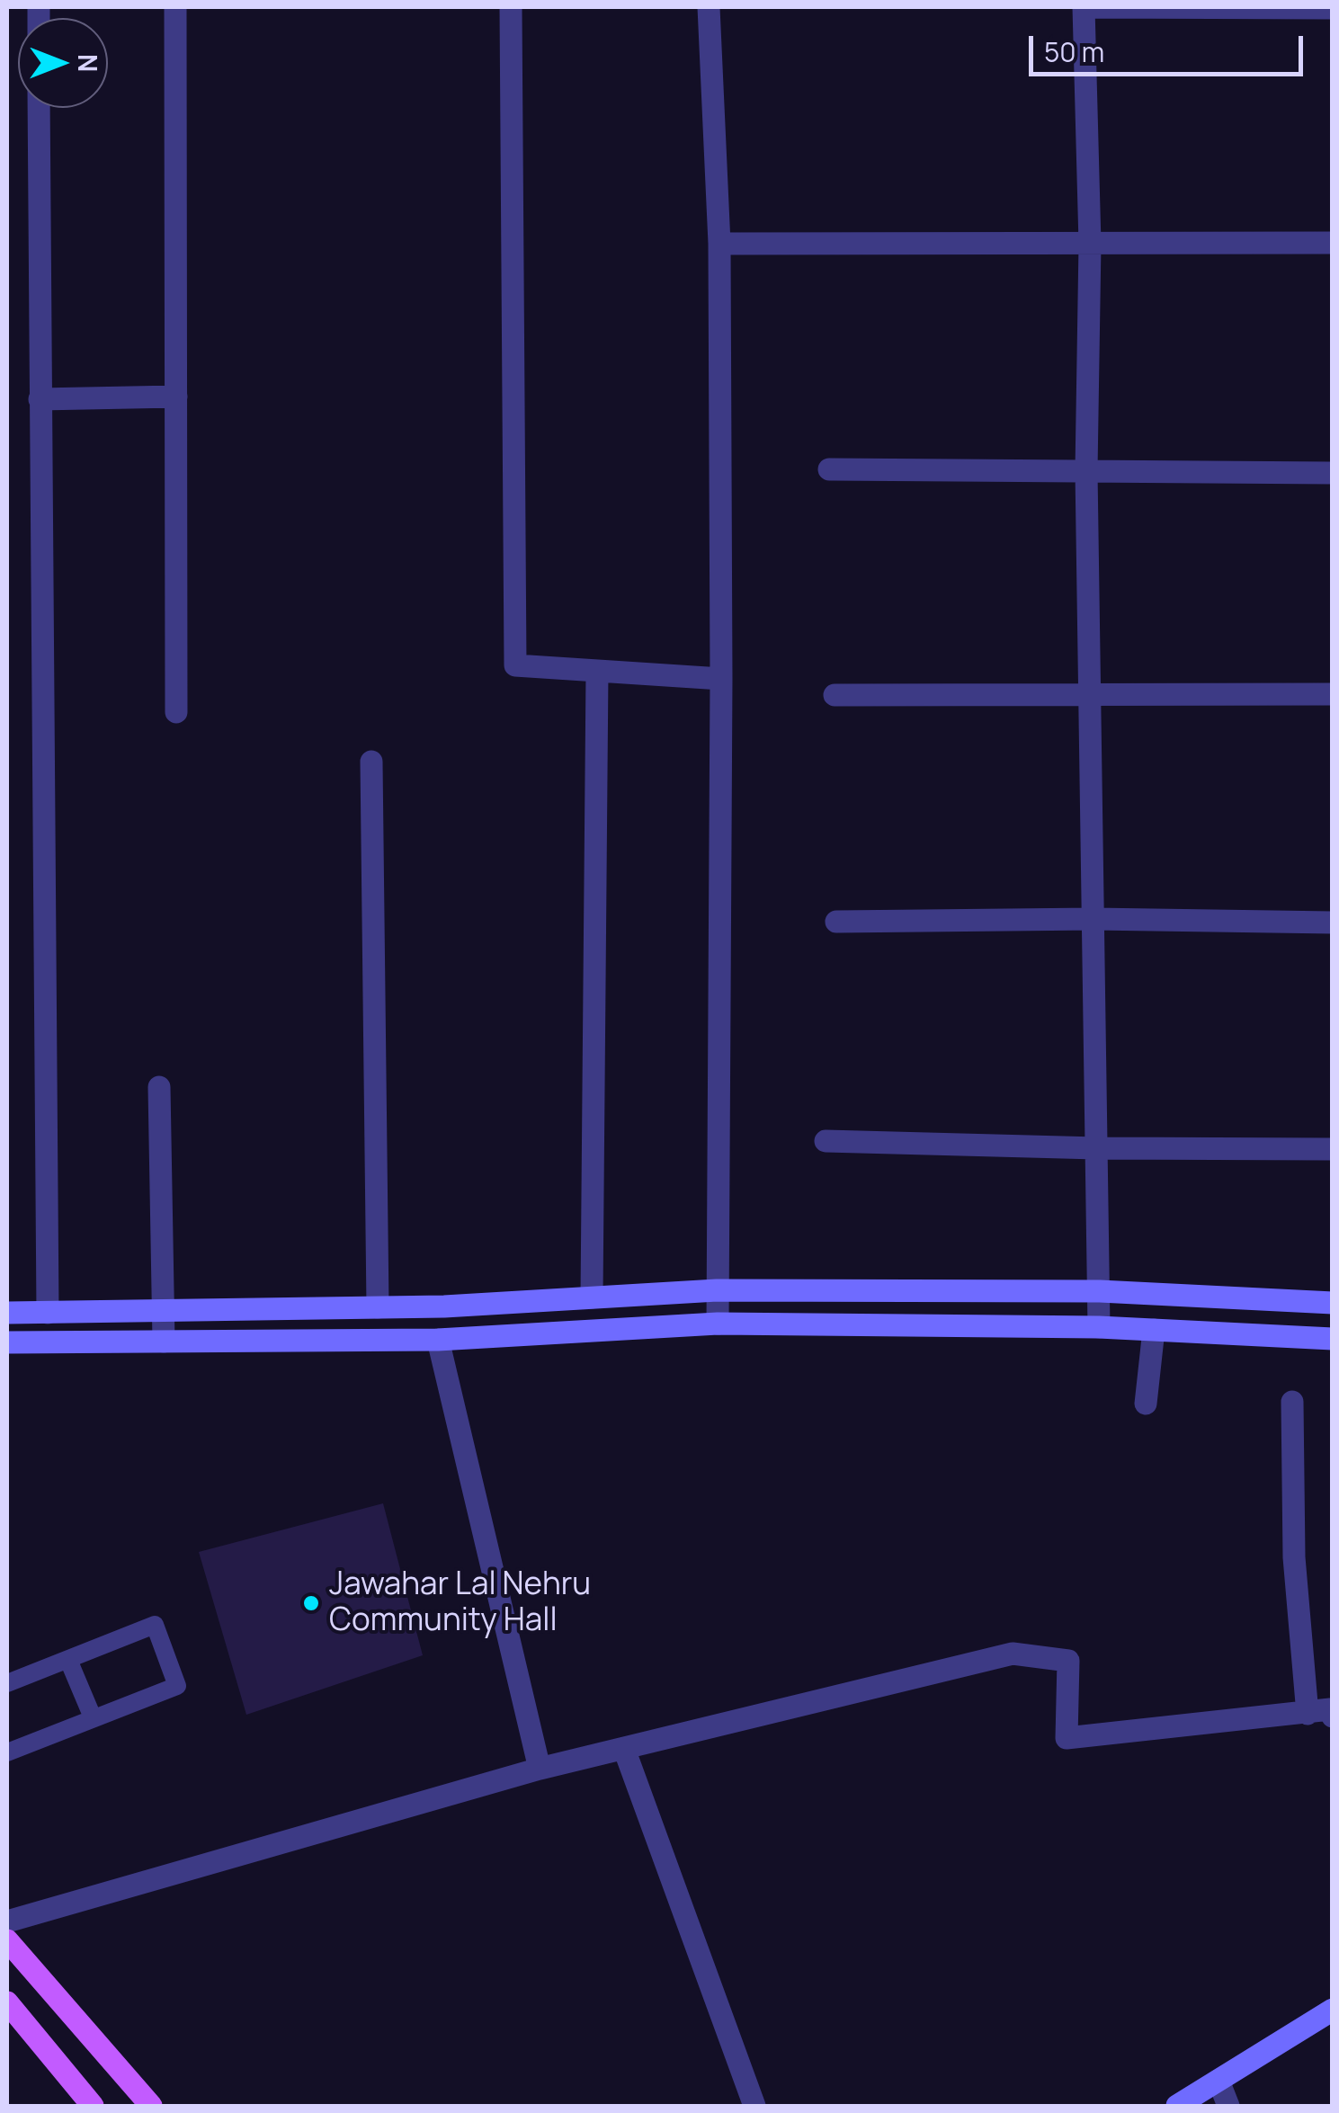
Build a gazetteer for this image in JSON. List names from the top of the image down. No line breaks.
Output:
{"places":["Jawahar Lal Nehru Community Hall"],"scale_bar":"50 m","north":"right"}
